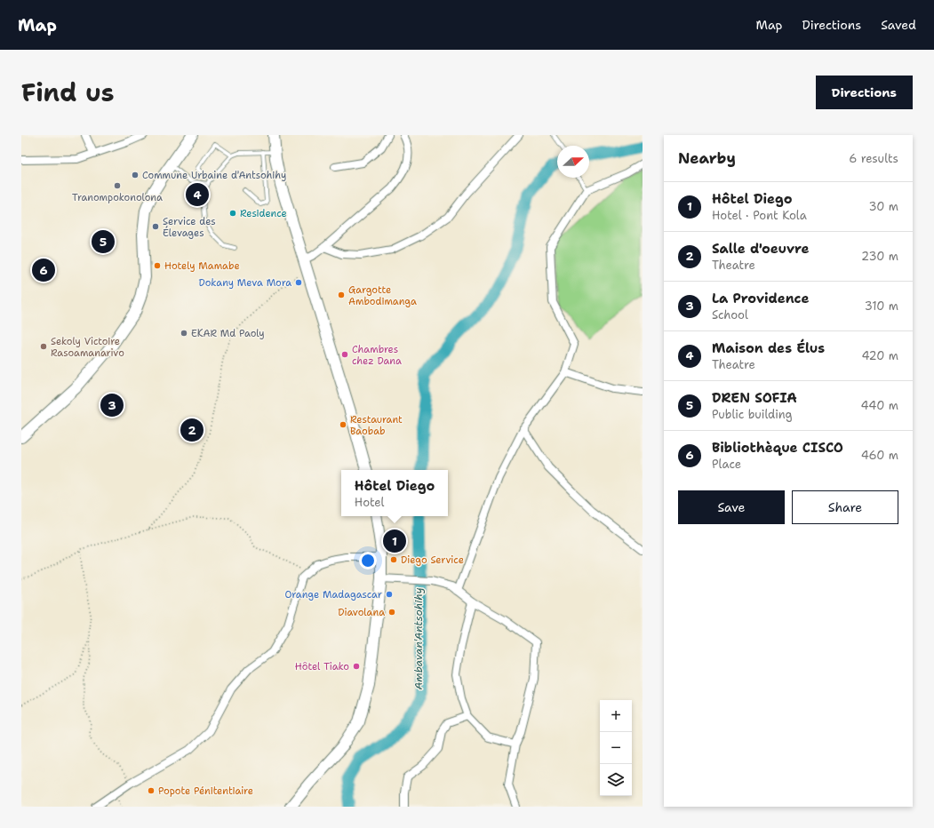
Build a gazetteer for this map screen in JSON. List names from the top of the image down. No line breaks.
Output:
{"water":["Ambavan'Antsohihy"],"places":["Commune Urbaine d'Antsohihy","Tranompokonolona","Residence","Service des Élevages","Hotely Mamabe","Dokany Meva Mora","Gargotte Ambodimanga","EKAR Md Paoly","Sekoly Victoire Rasoamanarivo","Chambres chez Dana","Restaurant Baobab","Diego Service","Orange Madagascar","Diavolana","Hôtel Tiako","Popote Pénitentiaire"],"north":"right","page":{"header":"Map","nav":["Map","Directions","Saved"],"title":"Find us","buttons":["Directions",["Save","Share"]],"heading":["Nearby","6 results"],"pins":["4","5","6","3","2","1"],"list":[{"mark":"1","name":"Hôtel Diego","note":"Hotel · Pont Kola","value":"30 m"},{"mark":"2","name":"Salle d'oeuvre","note":"Theatre","value":"230 m"},{"mark":"3","name":"La Providence","note":"School","value":"310 m"},{"mark":"4","name":"Maison des Élus","note":"Theatre","value":"420 m"},{"mark":"5","name":"DREN SOFIA","note":"Public building","value":"440 m"},{"mark":"6","name":"Bibliothèque CISCO","note":"Place","value":"460 m"}],"popup":["Hôtel Diego","Hotel"],"map_buttons":["+","−"]}}
